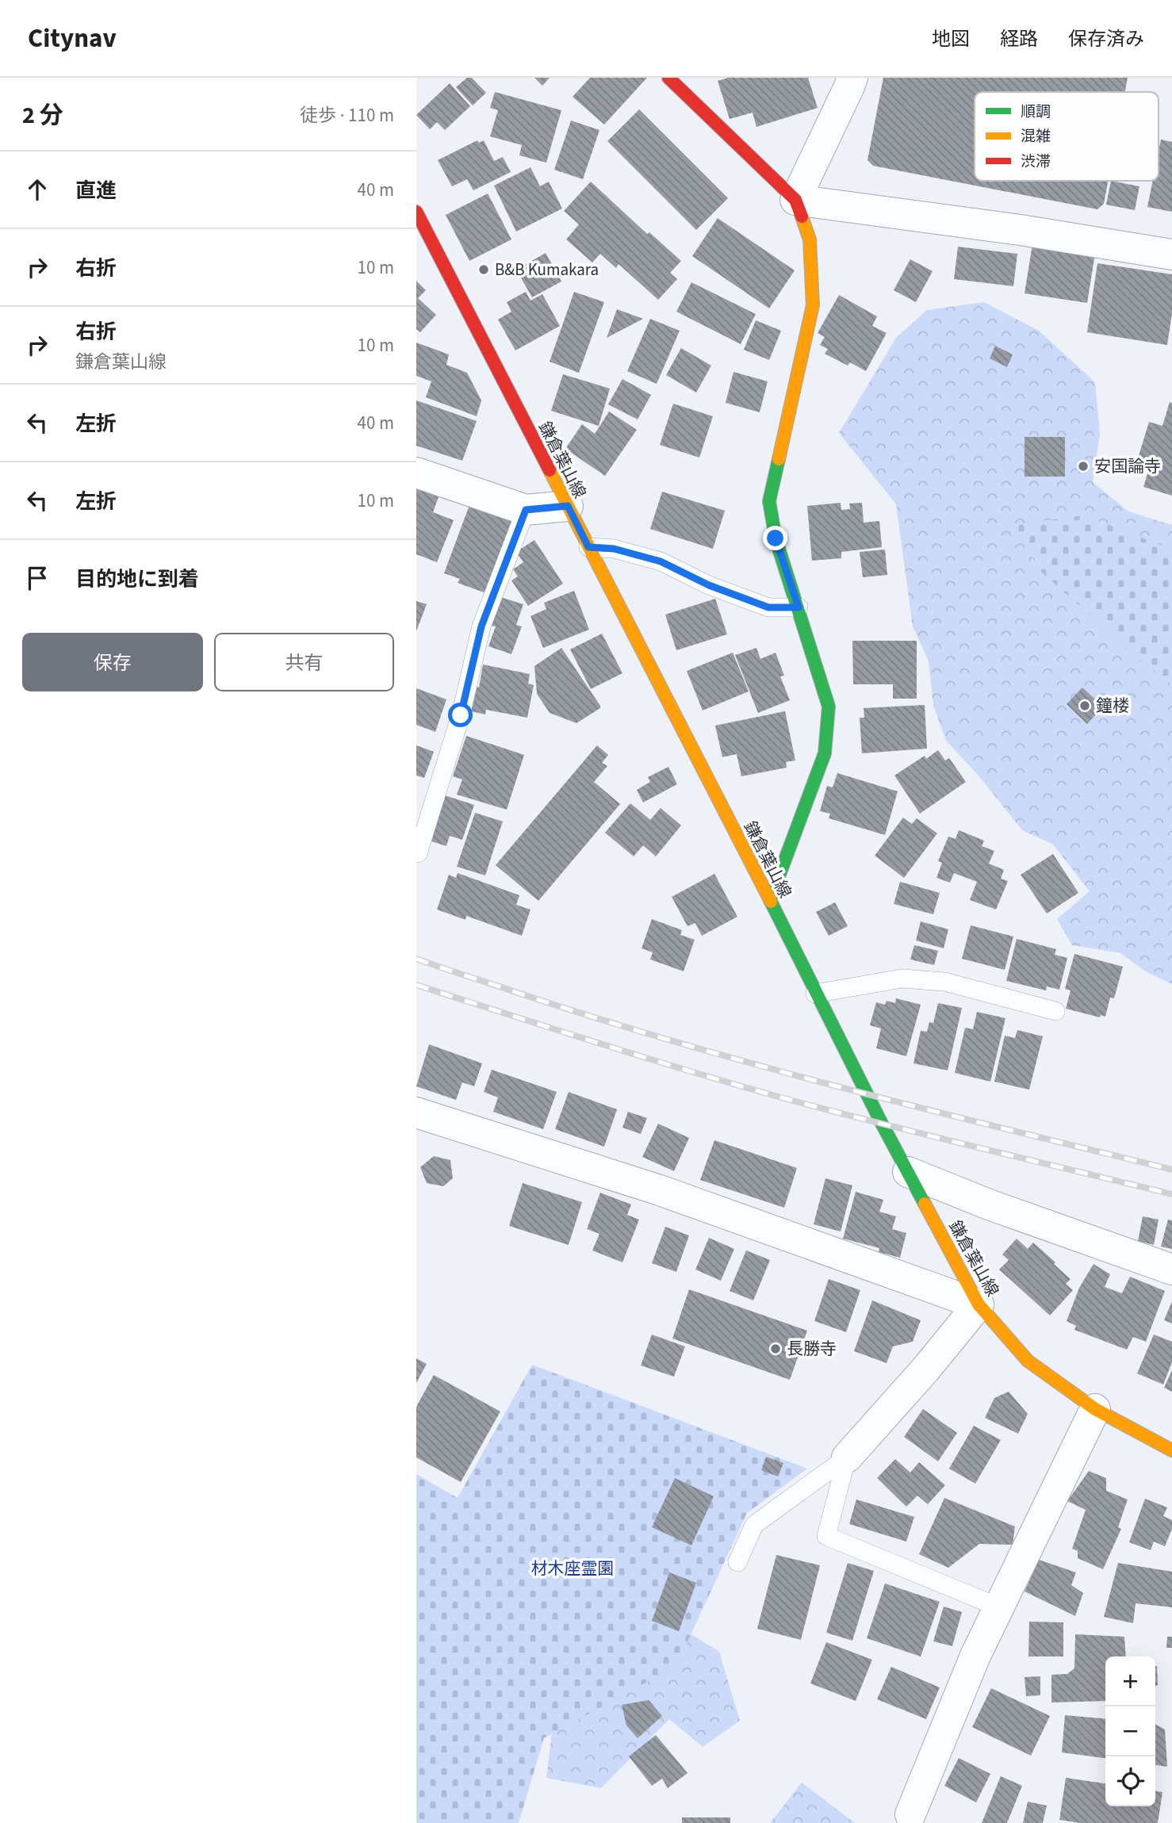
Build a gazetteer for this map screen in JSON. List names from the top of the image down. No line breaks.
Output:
{"streets":{"main road":["鎌倉葉山線"]},"parks":["材木座霊園"],"places":["B&B Kumakara","安国論寺","鐘楼","長勝寺"],"legend":["順調","混雑","渋滞"],"page":{"header":"Citynav","nav":["地図","経路","保存済み"],"heading":["2 分","徒歩 · 110 m"],"list":[["直進","40 m"],["右折","10 m"],["右折","鎌倉葉山線","10 m"],["左折","40 m"],["左折","10 m"],"目的地に到着"],"buttons":["保存","共有"],"map_buttons":["+","−"]}}
